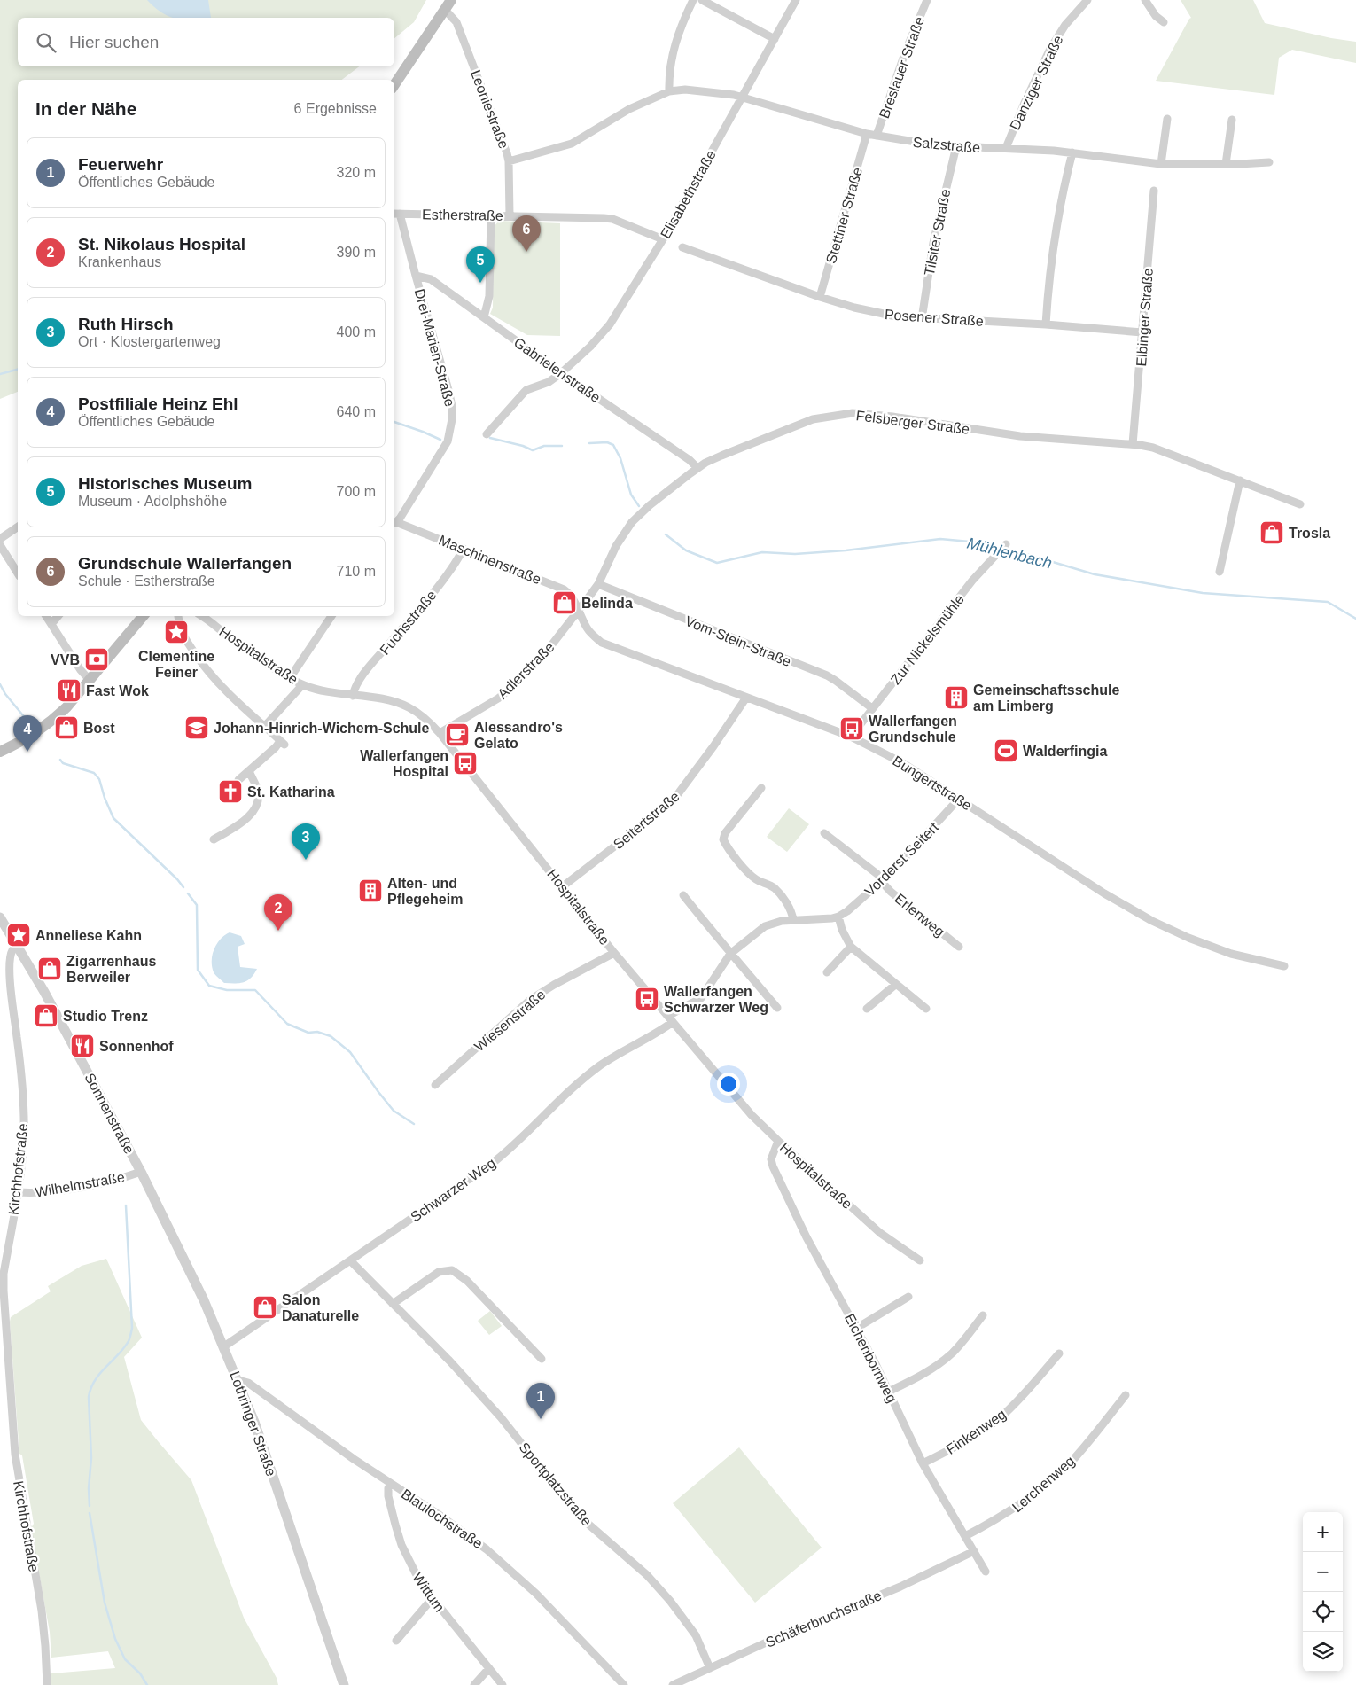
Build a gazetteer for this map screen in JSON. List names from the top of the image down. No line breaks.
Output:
{"streets":{"street":["Breslauer Straße","Danziger Straße","Leoniestraße","Salzstraße","Elisabethstraße","Estherstraße","Stettiner Straße","Tilsiter Straße","Posener Straße","Elbinger Straße","Drei-Marien-Straße","Gabrielenstraße","Felsberger Straße","Maschinenstraße","Fuchsstraße","Zur Nickelsmühle","Vom-Stein-Straße","Hospitalstraße","Adlerstraße","Bungertstraße","Seitertstraße","Vorderst Seitert","Erlenweg","Wiesenstraße","Sonnenstraße","Kirchhofstraße","Wilhelmstraße","Schwarzer Weg","Eichenbornweg","Lothringer Straße","Finkenweg","Sportplatzstraße","Lerchenweg","Blaulochstraße","Wittum","Schäferbruchstraße"]},"crossings":[["Breslauer Straße","Salzstraße"],["Danziger Straße","Salzstraße"],["Leoniestraße","Estherstraße"],["Salzstraße","Elisabethstraße"],["Salzstraße","Stettiner Straße"],["Salzstraße","Tilsiter Straße"],["Elisabethstraße","Estherstraße"],["Elisabethstraße","Gabrielenstraße"],["Estherstraße","Drei-Marien-Straße"],["Stettiner Straße","Posener Straße"],["Tilsiter Straße","Posener Straße"],["Posener Straße","Elbinger Straße"],["Elbinger Straße","Felsberger Straße"],["Drei-Marien-Straße","Gabrielenstraße"],["Drei-Marien-Straße","Maschinenstraße"],["Gabrielenstraße","Felsberger Straße"],["Felsberger Straße","Maschinenstraße"],["Felsberger Straße","Vom-Stein-Straße"],["Felsberger Straße","Adlerstraße"],["Felsberger Straße","Bungertstraße"],["Maschinenstraße","Fuchsstraße"],["Maschinenstraße","Adlerstraße"],["Maschinenstraße","Bungertstraße"],["Fuchsstraße","Hospitalstraße"],["Zur Nickelsmühle","Vom-Stein-Straße"],["Zur Nickelsmühle","Bungertstraße"],["Hospitalstraße","Adlerstraße"],["Hospitalstraße","Seitertstraße"],["Hospitalstraße","Wiesenstraße"],["Hospitalstraße","Schwarzer Weg"],["Hospitalstraße","Eichenbornweg"],["Adlerstraße","Bungertstraße"],["Bungertstraße","Seitertstraße"],["Bungertstraße","Vorderst Seitert"],["Vorderst Seitert","Erlenweg"],["Sonnenstraße","Kirchhofstraße"],["Sonnenstraße","Wilhelmstraße"],["Sonnenstraße","Lothringer Straße"],["Kirchhofstraße","Wilhelmstraße"],["Wilhelmstraße","Lothringer Straße"],["Schwarzer Weg","Lothringer Straße"],["Schwarzer Weg","Sportplatzstraße"],["Eichenbornweg","Finkenweg"],["Eichenbornweg","Lerchenweg"],["Eichenbornweg","Schäferbruchstraße"],["Lothringer Straße","Blaulochstraße"],["Sportplatzstraße","Schäferbruchstraße"],["Blaulochstraße","Wittum"]],"water":["Mühlenbach"],"places":{"shop":["Trosla","Belinda","Bost","Zigarrenhaus Berweiler","Studio Trenz","Salon Danaturelle"],"place":["Clementine Feiner","Anneliese Kahn"],"bank":["VVB"],"restaurant":["Fast Wok","Sonnenhof"],"building":["Gemeinschaftsschule am Limberg","Alten- und Pflegeheim"],"school or university":["Johann-Hinrich-Wichern-Schule"],"bus stop":["Wallerfangen Grundschule","Wallerfangen Hospital","Wallerfangen Schwarzer Weg"],"cafe":["Alessandro's Gelato"],"sports":["Walderfingia"],"church":["St. Katharina"]},"page":{"search":"Hier suchen","heading":["In der Nähe","6 Ergebnisse"],"list":[{"mark":"1","name":"Feuerwehr","note":"Öffentliches Gebäude","value":"320 m"},{"mark":"2","name":"St. Nikolaus Hospital","note":"Krankenhaus","value":"390 m"},{"mark":"3","name":"Ruth Hirsch","note":"Ort · Klostergartenweg","value":"400 m"},{"mark":"4","name":"Postfiliale Heinz Ehl","note":"Öffentliches Gebäude","value":"640 m"},{"mark":"5","name":"Historisches Museum","note":"Museum · Adolphshöhe","value":"700 m"},{"mark":"6","name":"Grundschule Wallerfangen","note":"Schule · Estherstraße","value":"710 m"}],"pins":["6","5","4","3","2","1"],"map_buttons":["+","−"]}}
